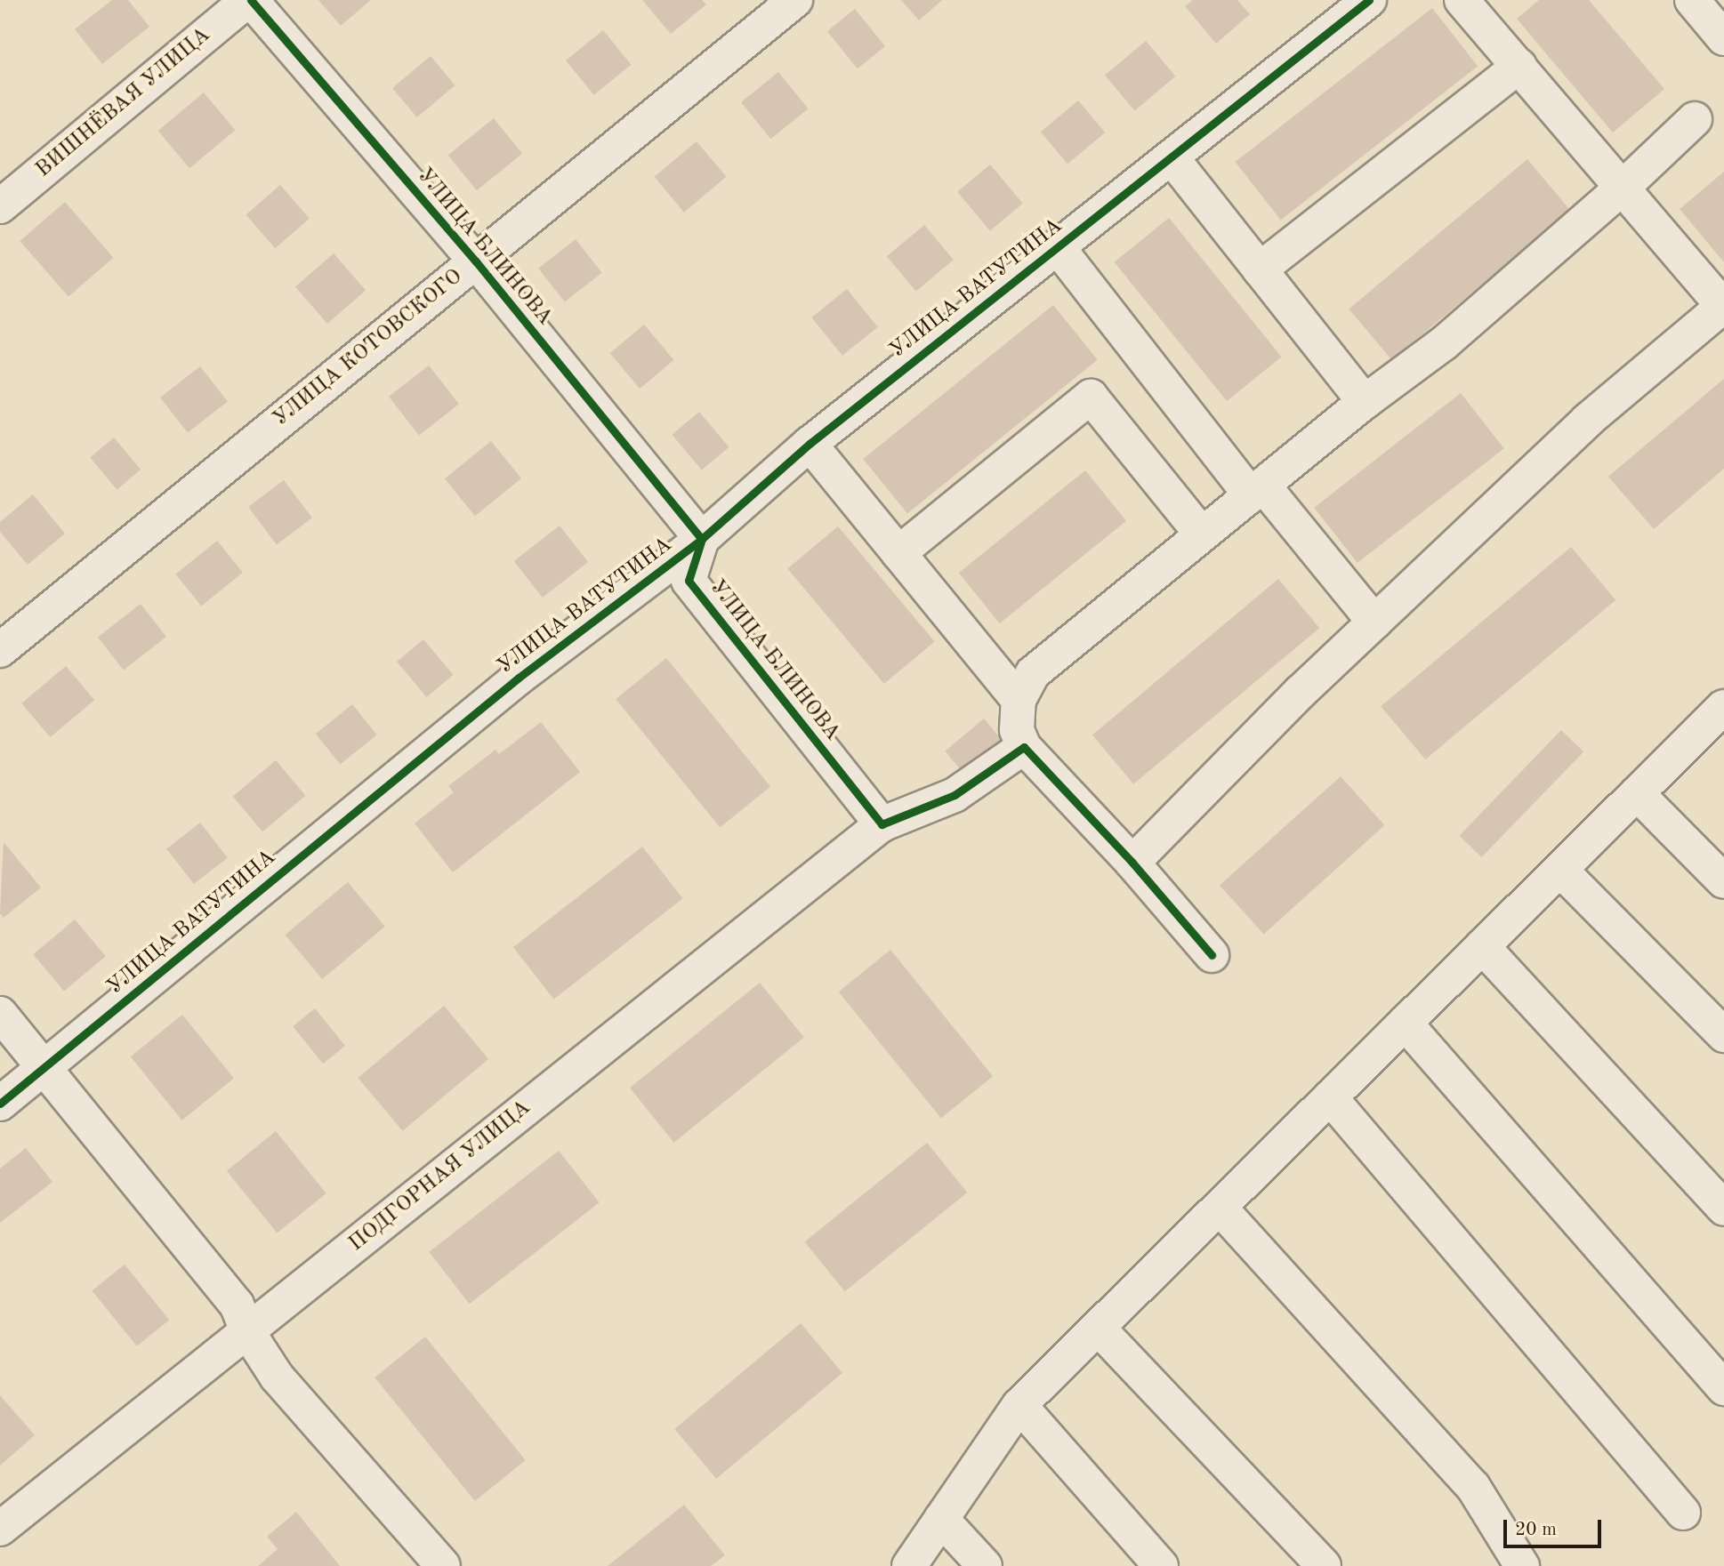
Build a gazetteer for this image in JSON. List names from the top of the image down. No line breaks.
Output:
{"streets":{"street":["ВИШНЁВАЯ УЛИЦА","УЛИЦА БЛИНОВА","УЛИЦА ВАТУТИНА","УЛИЦА КОТОВСКОГО","ПОДГОРНАЯ УЛИЦА"]},"crossings":[["ВИШНЁВАЯ УЛИЦА","УЛИЦА БЛИНОВА"],["УЛИЦА БЛИНОВА","УЛИЦА ВАТУТИНА"],["УЛИЦА БЛИНОВА","УЛИЦА КОТОВСКОГО"],["УЛИЦА БЛИНОВА","ПОДГОРНАЯ УЛИЦА"]],"scale_bar":"20 m"}
